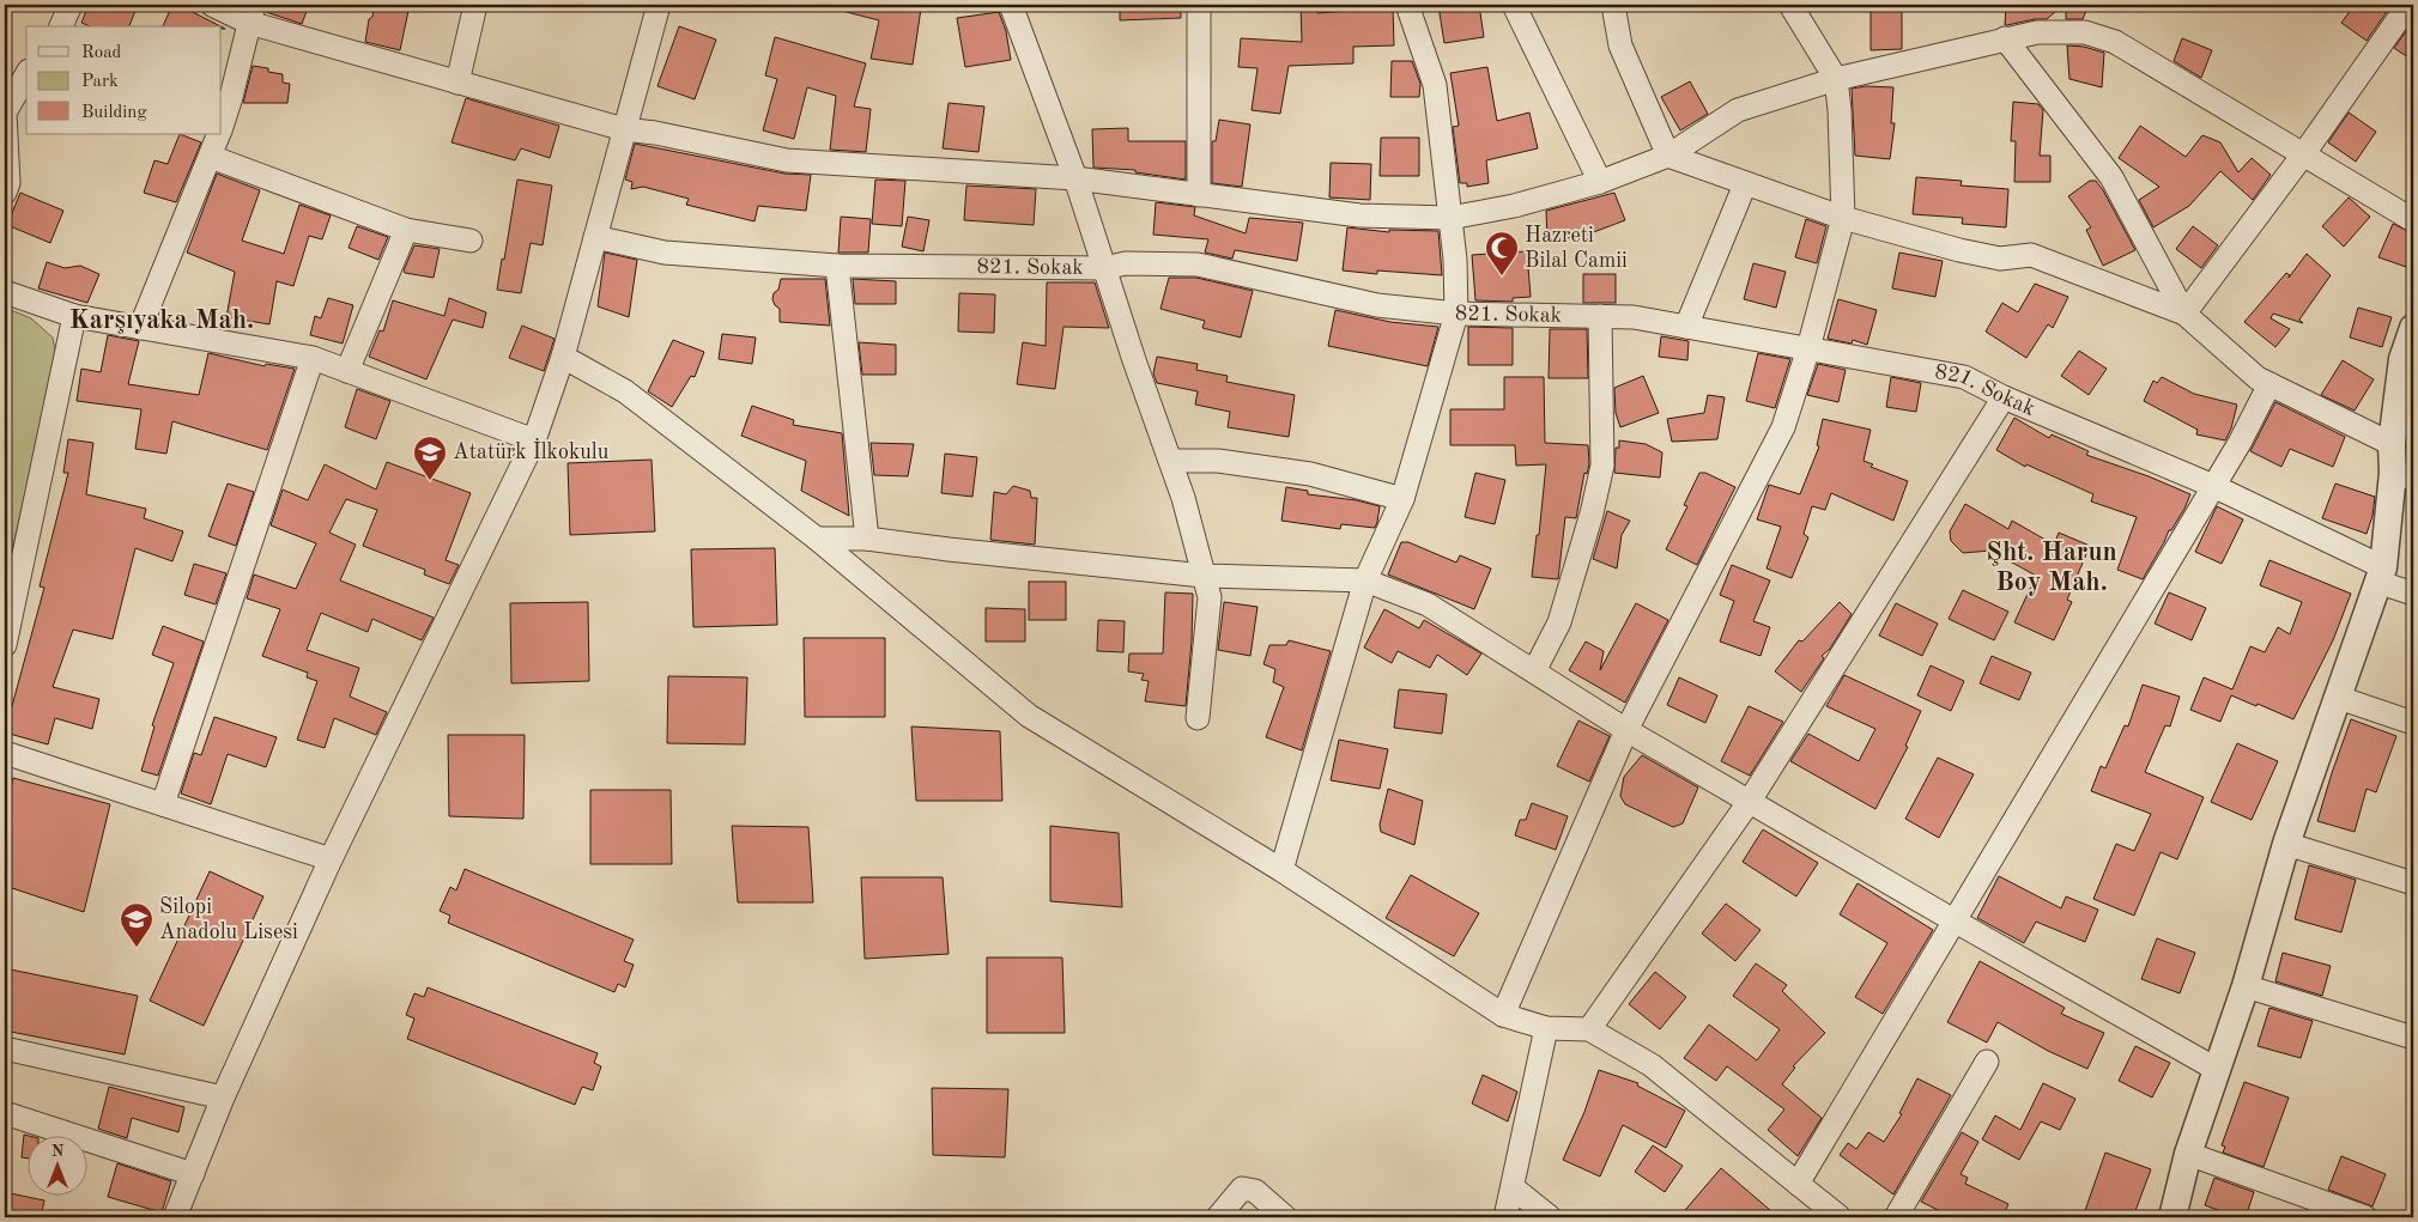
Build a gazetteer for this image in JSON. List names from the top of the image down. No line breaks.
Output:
{"streets":{"street":["821. Sokak"]},"districts":["Karşıyaka Mah.","Şht. Harun Boy Mah."],"places":{"mosque":["Hazreti Bilal Camii"],"school or university":["Atatürk İlkokulu","Silopi Anadolu Lisesi"]},"legend":["Road","Park","Building"],"north":"top"}
